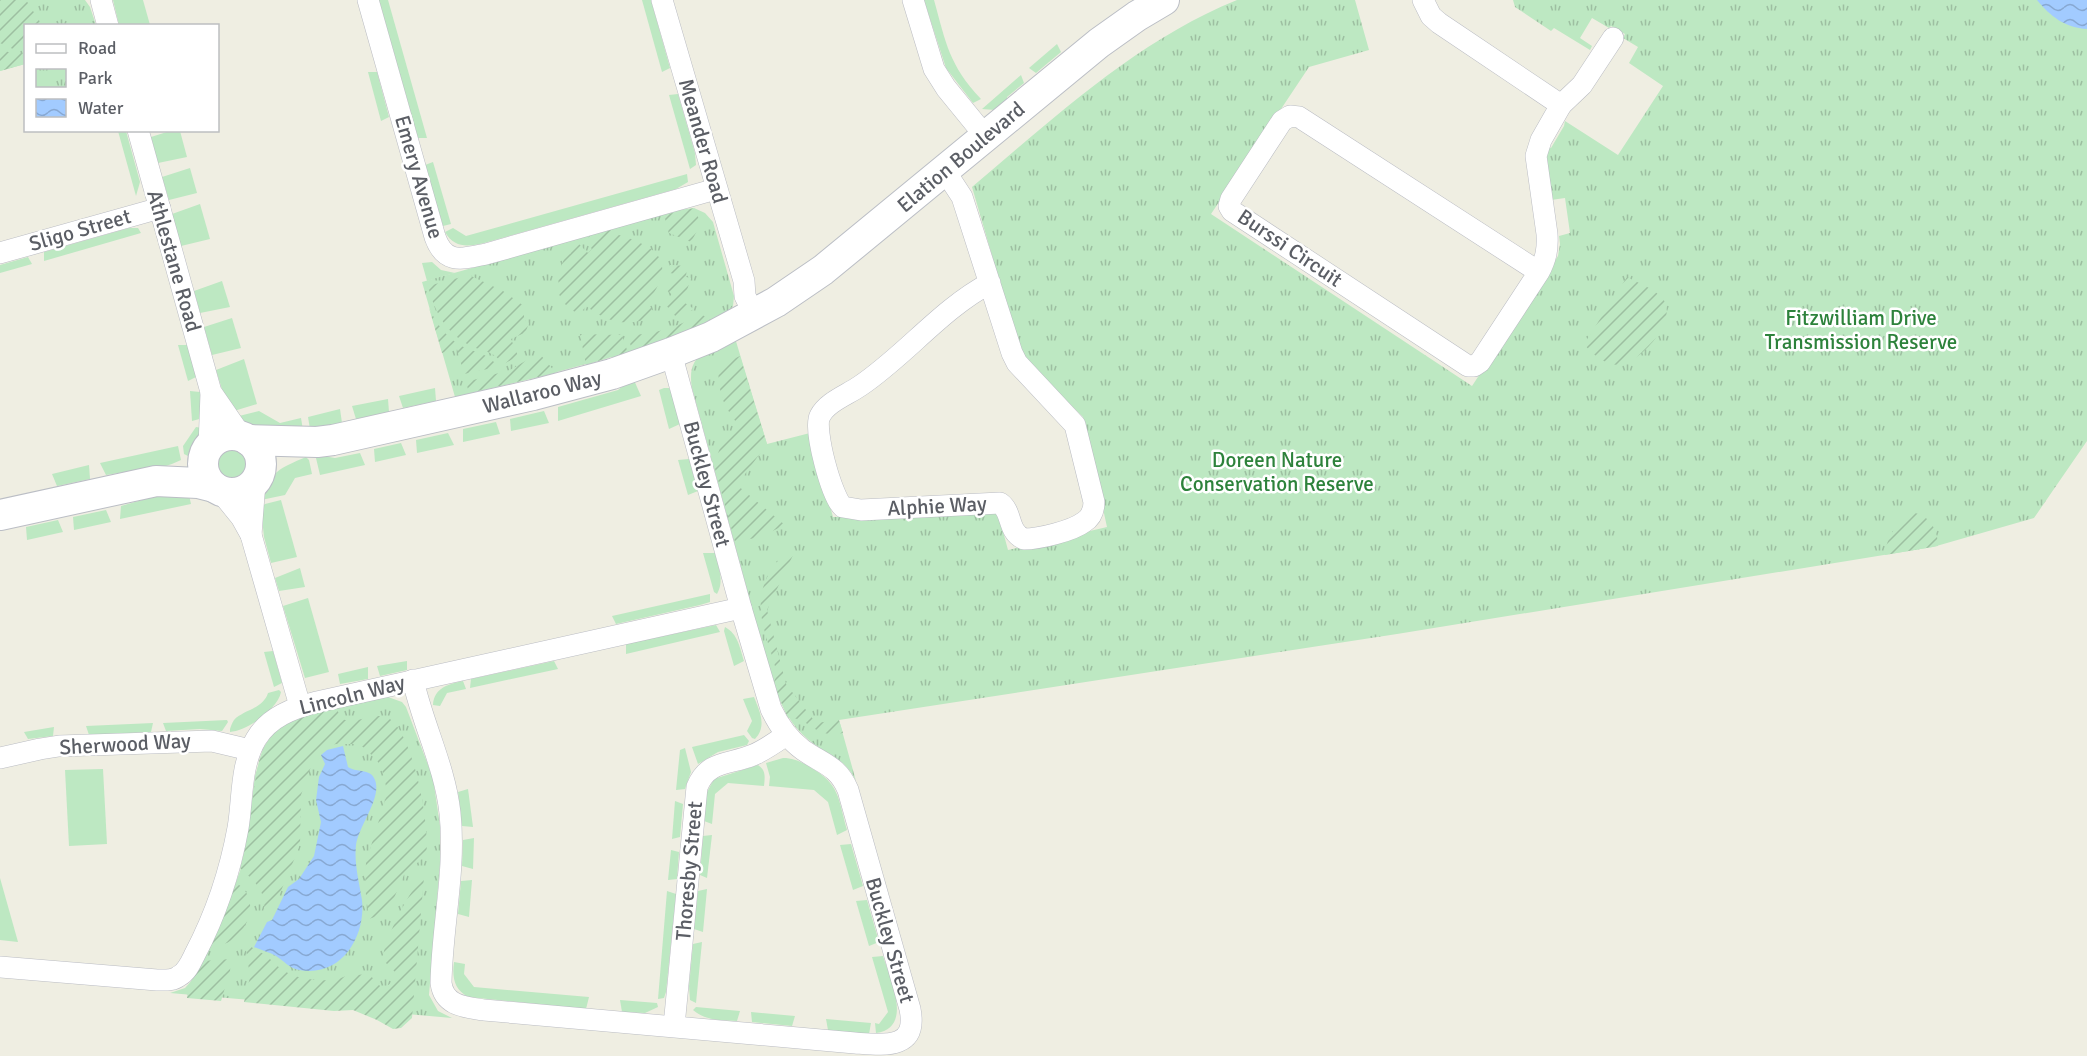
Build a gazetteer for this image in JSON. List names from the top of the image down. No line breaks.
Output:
{"streets":{"street":["Meander Road","Elation Boulevard","Emery Avenue","Sligo Street","Burssi Circuit","Athlestane Road","Wallaroo Way","Buckley Street","Alphie Way","Lincoln Way","Sherwood Way","Thoresby Street"]},"crossings":[["Meander Road","Elation Boulevard"],["Meander Road","Emery Avenue"],["Meander Road","Wallaroo Way"],["Elation Boulevard","Wallaroo Way"],["Elation Boulevard","Alphie Way"],["Sligo Street","Athlestane Road"],["Athlestane Road","Wallaroo Way"],["Wallaroo Way","Buckley Street"],["Buckley Street","Lincoln Way"],["Buckley Street","Thoresby Street"],["Lincoln Way","Sherwood Way"]],"parks":["Fitzwilliam Drive Transmission Reserve","Doreen Nature Conservation Reserve"],"legend":["Road","Park","Water"]}
